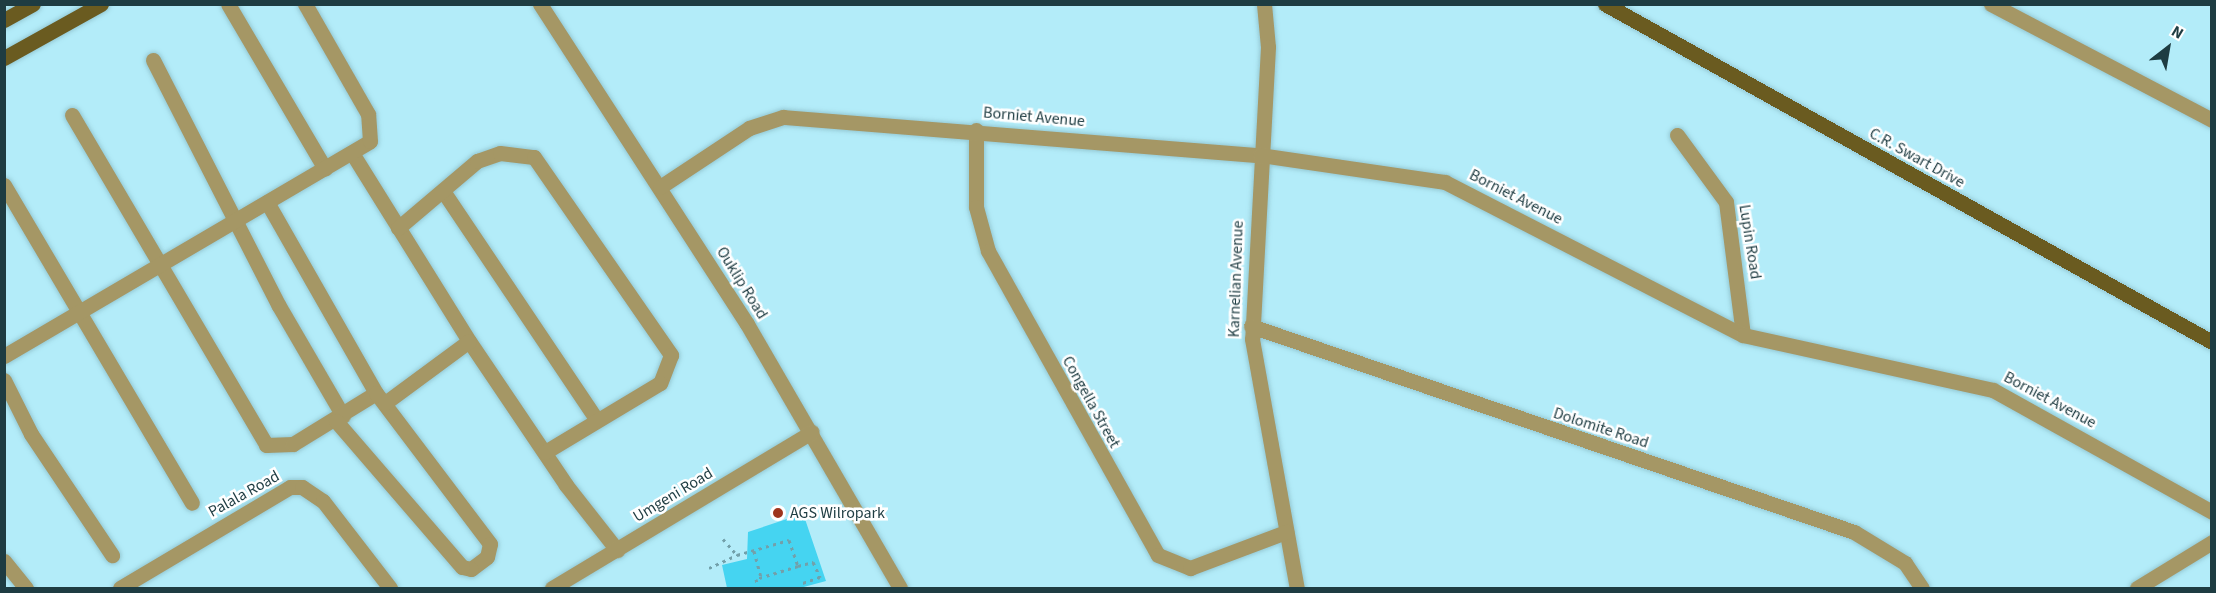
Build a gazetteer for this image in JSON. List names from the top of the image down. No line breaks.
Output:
{"streets":{"main road":["C.R. Swart Drive"],"street":["Borniet Avenue","Lupin Road","Karnelian Avenue","Ouklip Road","Congella Street","Dolomite Road","Palala Road","Umgeni Road"]},"crossings":[["Borniet Avenue","Lupin Road"],["Borniet Avenue","Karnelian Avenue"],["Borniet Avenue","Ouklip Road"],["Borniet Avenue","Congella Street"],["Karnelian Avenue","Congella Street"],["Karnelian Avenue","Dolomite Road"],["Ouklip Road","Umgeni Road"]],"places":["AGS Wilropark"],"north":"top right"}
